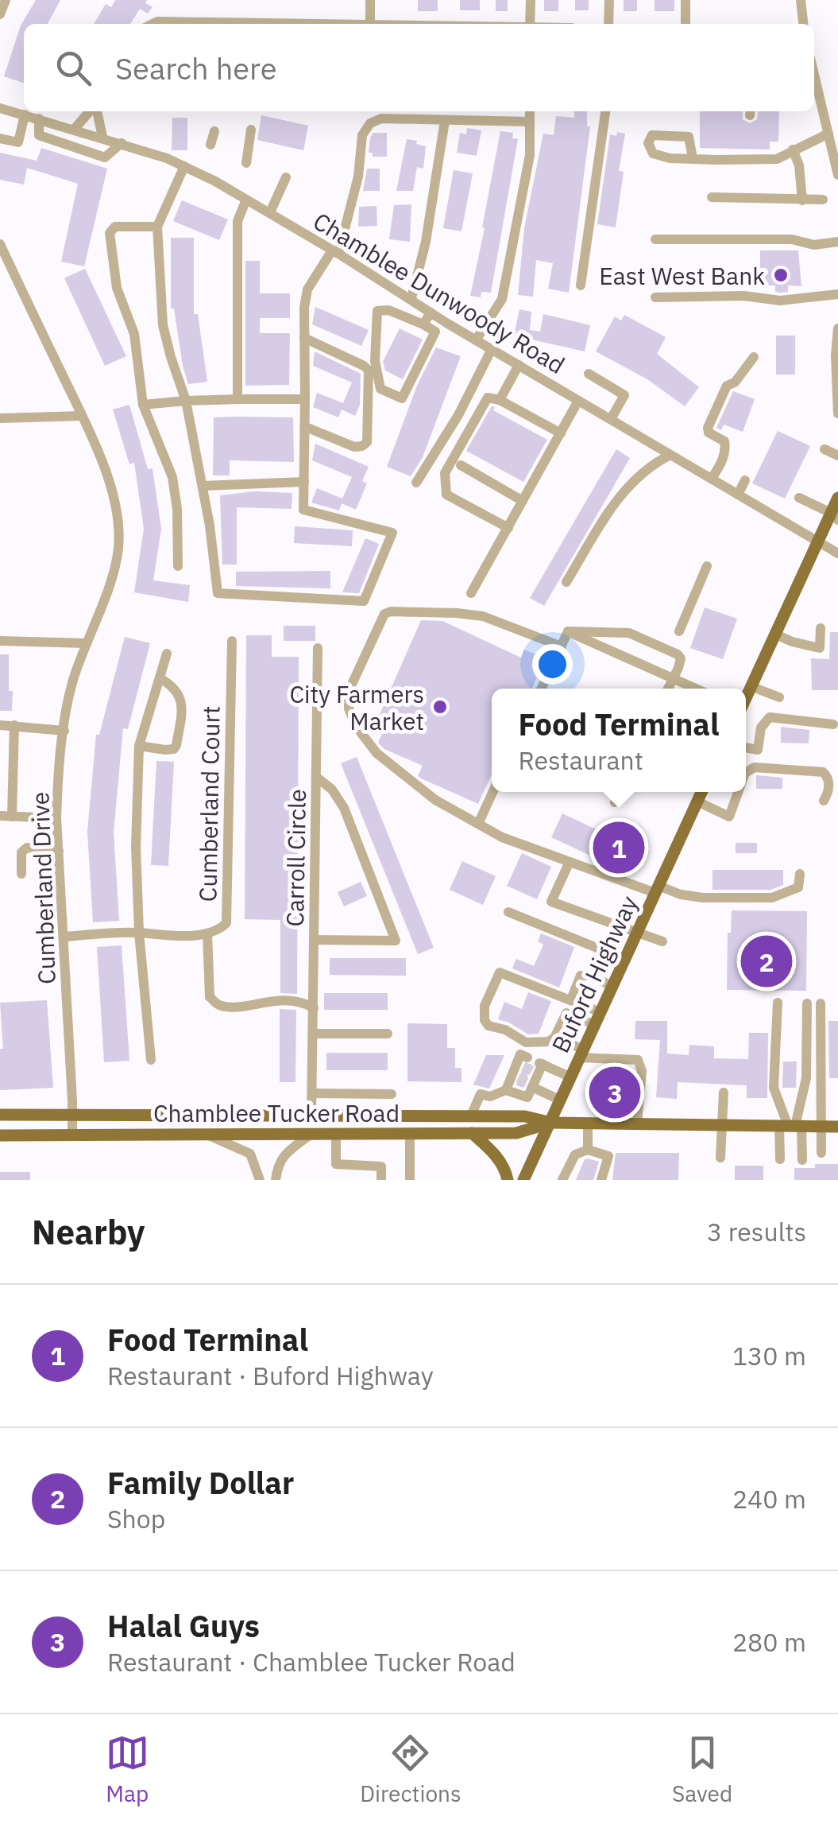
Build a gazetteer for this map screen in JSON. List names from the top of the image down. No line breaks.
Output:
{"streets":{"main road":["Buford Highway","Chamblee Tucker Road"],"street":["Chamblee Dunwoody Road","Cumberland Court","Carroll Circle","Cumberland Drive"]},"crossings":[["Cumberland Court","Cumberland Drive"],["Carroll Circle","Chamblee Tucker Road"],["Cumberland Drive","Chamblee Tucker Road"],["Buford Highway","Chamblee Tucker Road"]],"places":["East West Bank","City Farmers Market"],"page":{"search":"Search here","popup":["Food Terminal","Restaurant"],"pins":["1","2","3"],"heading":["Nearby","3 results"],"list":[{"mark":"1","name":"Food Terminal","note":"Restaurant · Buford Highway","value":"130 m"},{"mark":"2","name":"Family Dollar","note":"Shop","value":"240 m"},{"mark":"3","name":"Halal Guys","note":"Restaurant · Chamblee Tucker Road","value":"280 m"}],"nav":["Map","Directions","Saved"]}}
